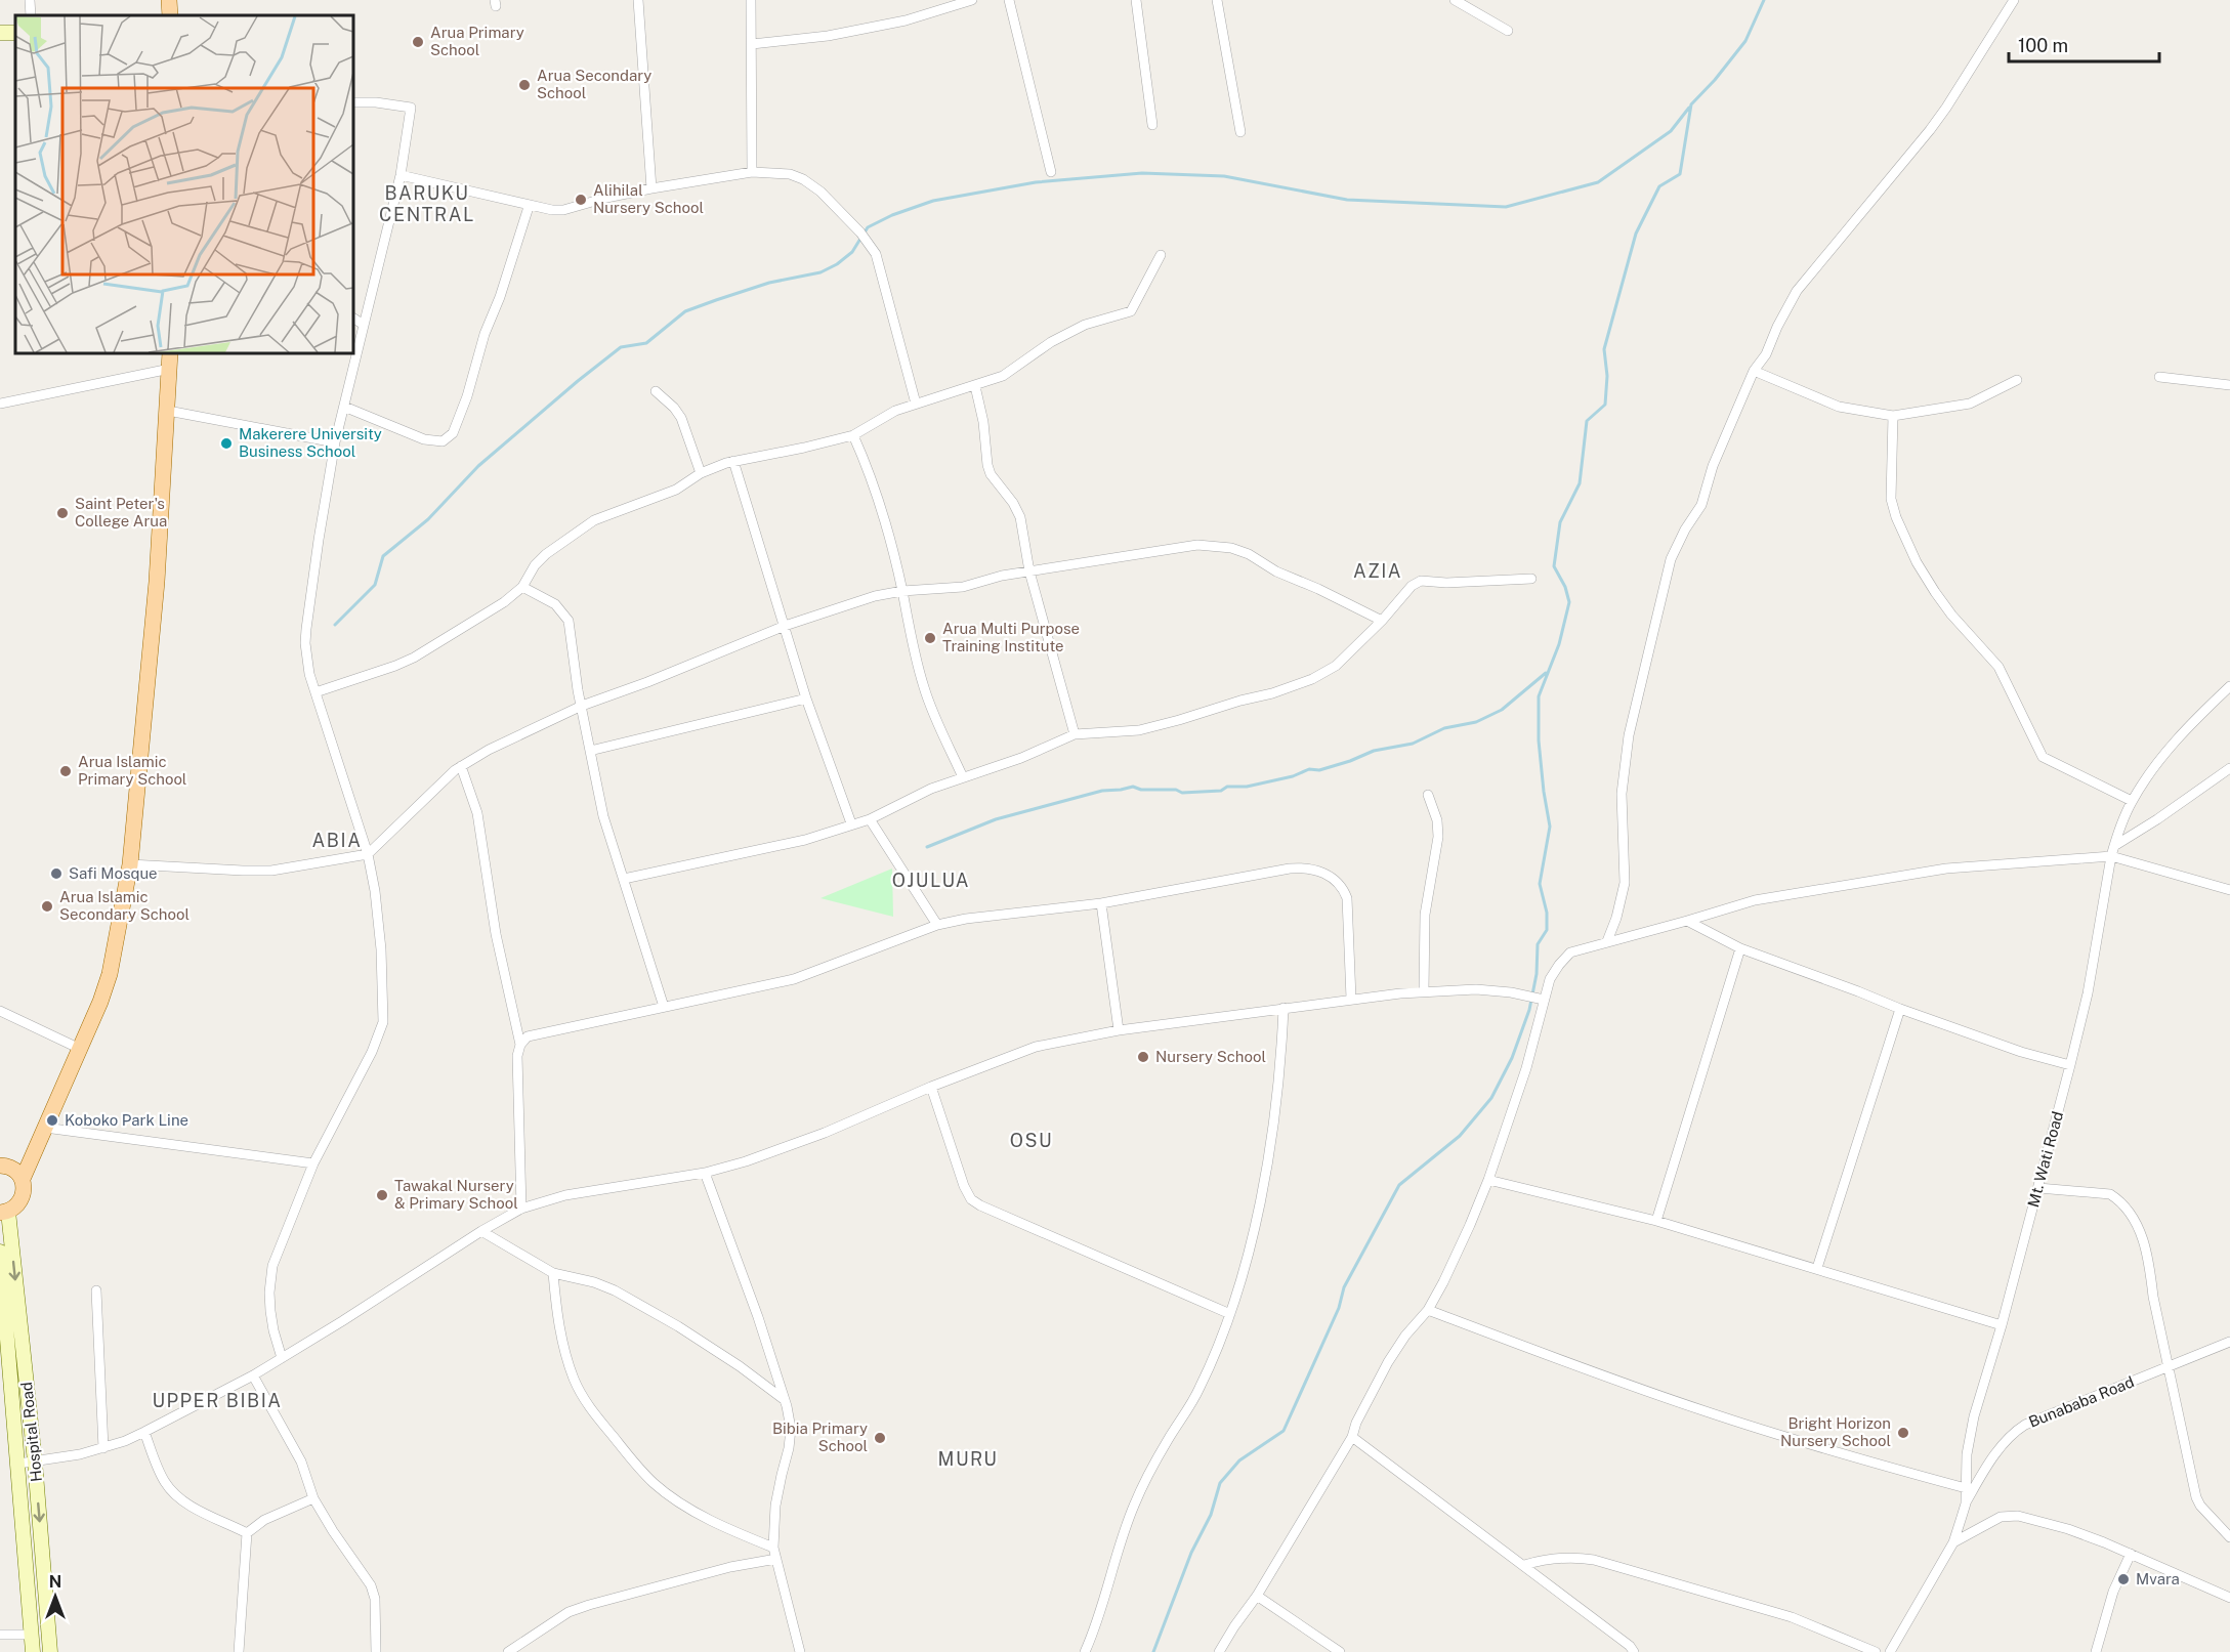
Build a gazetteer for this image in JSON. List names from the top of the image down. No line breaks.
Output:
{"streets":{"main road":["Hospital Road"],"street":["Mt. Wati Road","Bunababa Road"]},"crossings":[["Mt. Wati Road","Bunababa Road"]],"districts":["BARUKU CENTRAL","AZIA","ABIA","OJULUA","OSU","UPPER BIBIA","MURU"],"places":["Arua Primary School","Arua Secondary School","Alihilal Nursery School","Makerere University Business School","Saint Peter's College Arua","Arua Multi Purpose Training Institute","Arua Islamic Primary School","Safi Mosque","Arua Islamic Secondary School","Nursery School","Koboko Park Line","Tawakal Nursery & Primary School","Bright Horizon Nursery School","Bibia Primary School","Mvara"],"scale_bar":"100 m","north":"top"}
